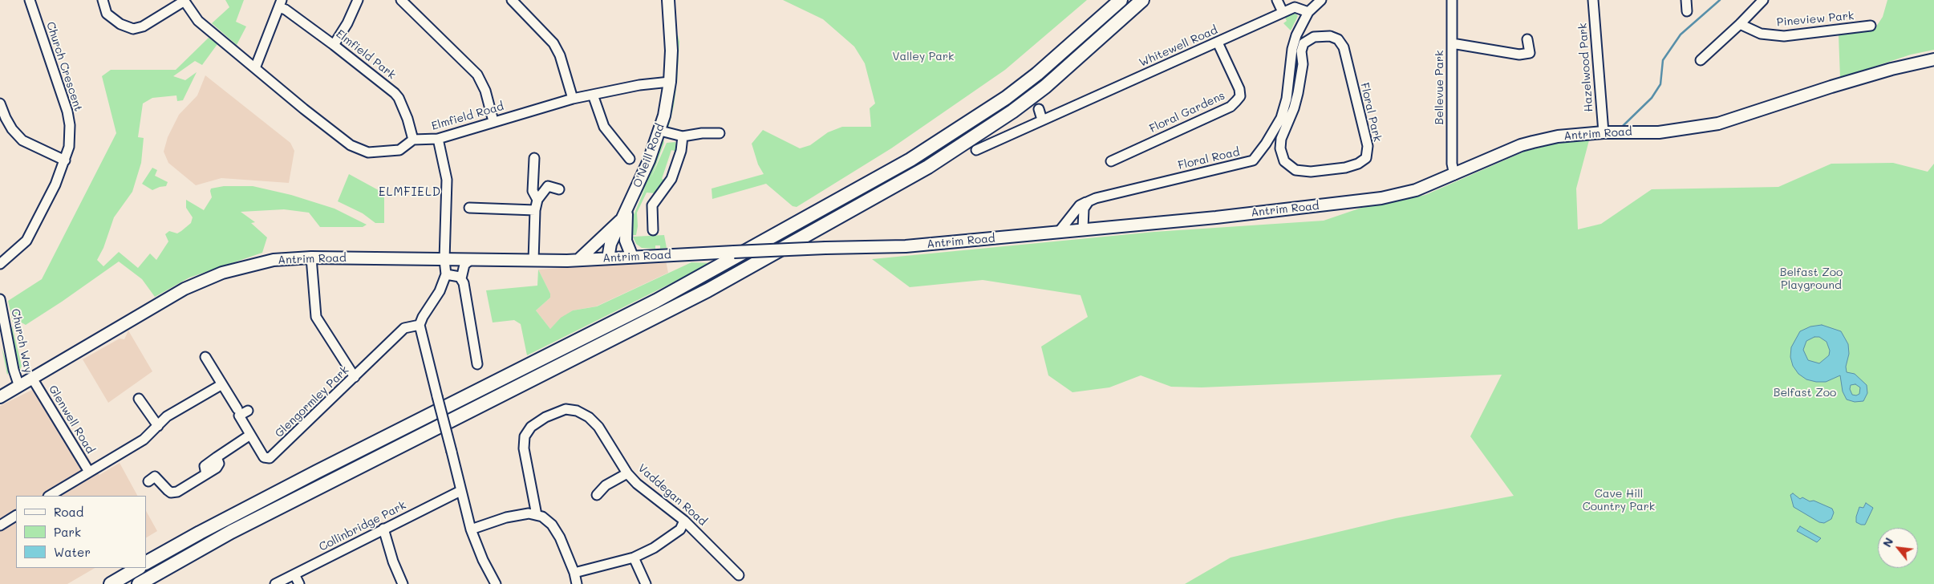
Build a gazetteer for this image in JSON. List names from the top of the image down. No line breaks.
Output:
{"streets":{"main road":["Antrim Road","O'Neill Road"],"street":["Pineview Park","Whitewell Road","Elmfield Park","Church Crescent","Hazelwood Park","Bellevue Park","Floral Gardens","Floral Park","Elmfield Road","Floral Road","Church Way","Glengormley Park","Glenwell Road","Vaddegan Road","Collinbridge Park"]},"crossings":[["Whitewell Road","Floral Gardens"],["Whitewell Road","Floral Road"],["Elmfield Park","Elmfield Road"],["Hazelwood Park","Antrim Road"],["Bellevue Park","Antrim Road"],["Elmfield Road","O'Neill Road"],["Antrim Road","O'Neill Road"],["Antrim Road","Church Way"],["Antrim Road","Glenwell Road"]],"districts":["ELMFIELD"],"parks":["Valley Park","Belfast Zoo Playground","Belfast Zoo","Cave Hill Country Park"],"legend":["Road","Park","Water"],"north":"top left"}
